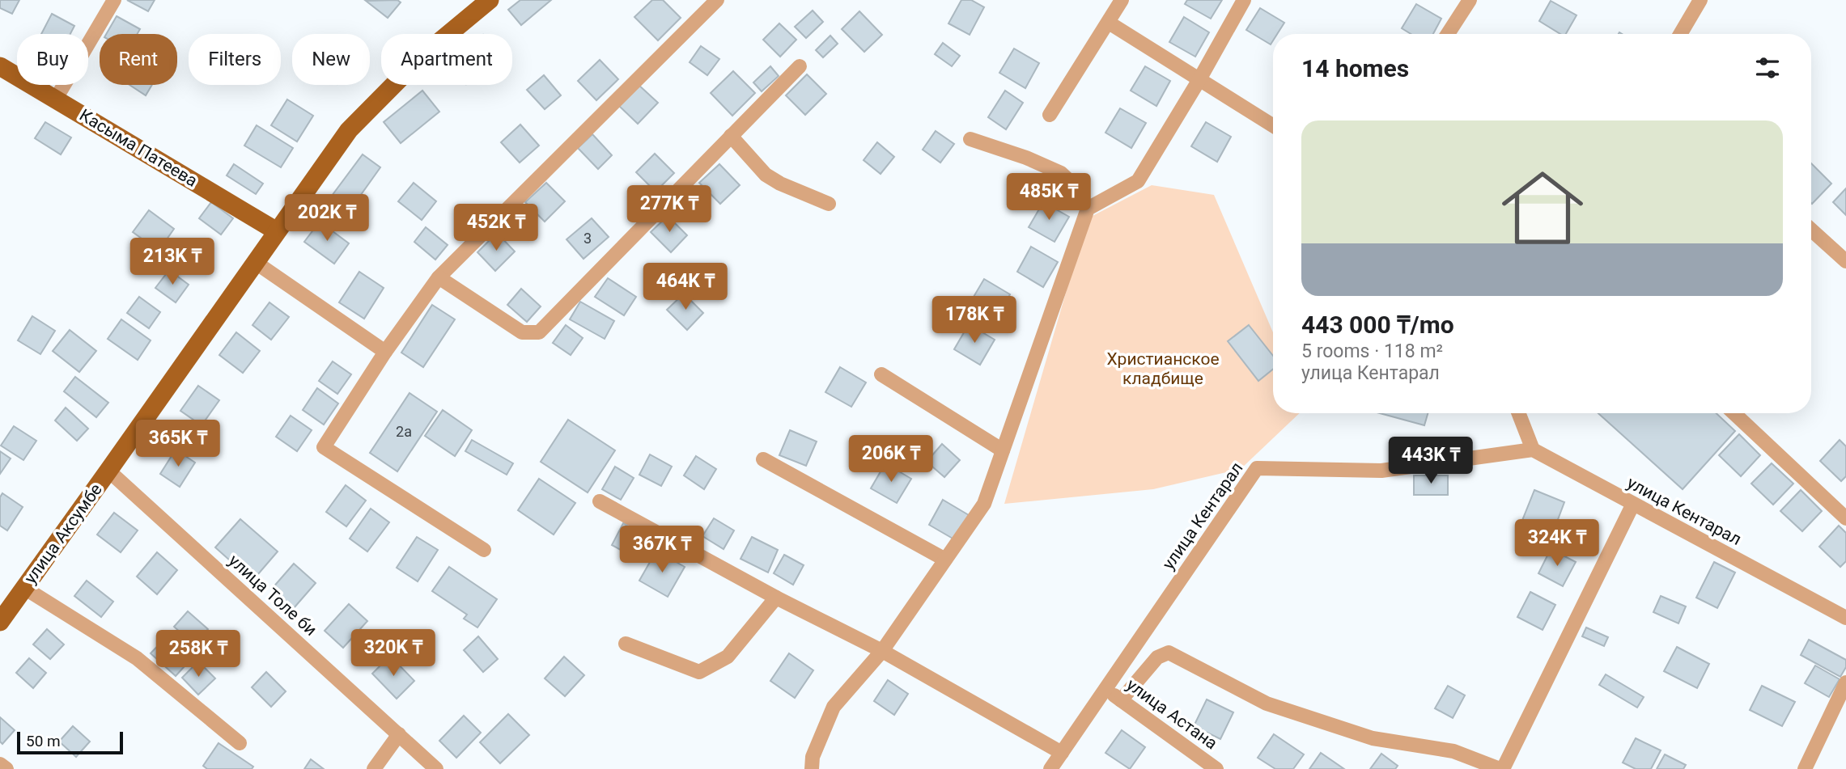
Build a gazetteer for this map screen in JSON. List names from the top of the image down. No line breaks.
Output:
{"streets":{"main road":["Касыма Патеева","улица Аксумбе"],"street":["улица Кентарал","улица Толе би","улица Астана"]},"crossings":[["Касыма Патеева","улица Аксумбе"],["улица Кентарал","улица Астана"],["улица Аксумбе","улица Толе би"]],"parks":["Христианское кладбище"],"house_numbers":["3","2а"],"scale_bar":"50 m","page":{"chip":["Buy","Rent","Filters","New","Apartment"],"heading":"14 homes","list":[{"name":"443 000 ₸/mo","note":"5 rooms · 118 m² · улица Кентарал"}],"price":["485K ₸","277K ₸","202K ₸","452K ₸","213K ₸","464K ₸","178K ₸","365K ₸","206K ₸","443K ₸","324K ₸","367K ₸","320K ₸","258K ₸"],"scale":"50 m"}}
